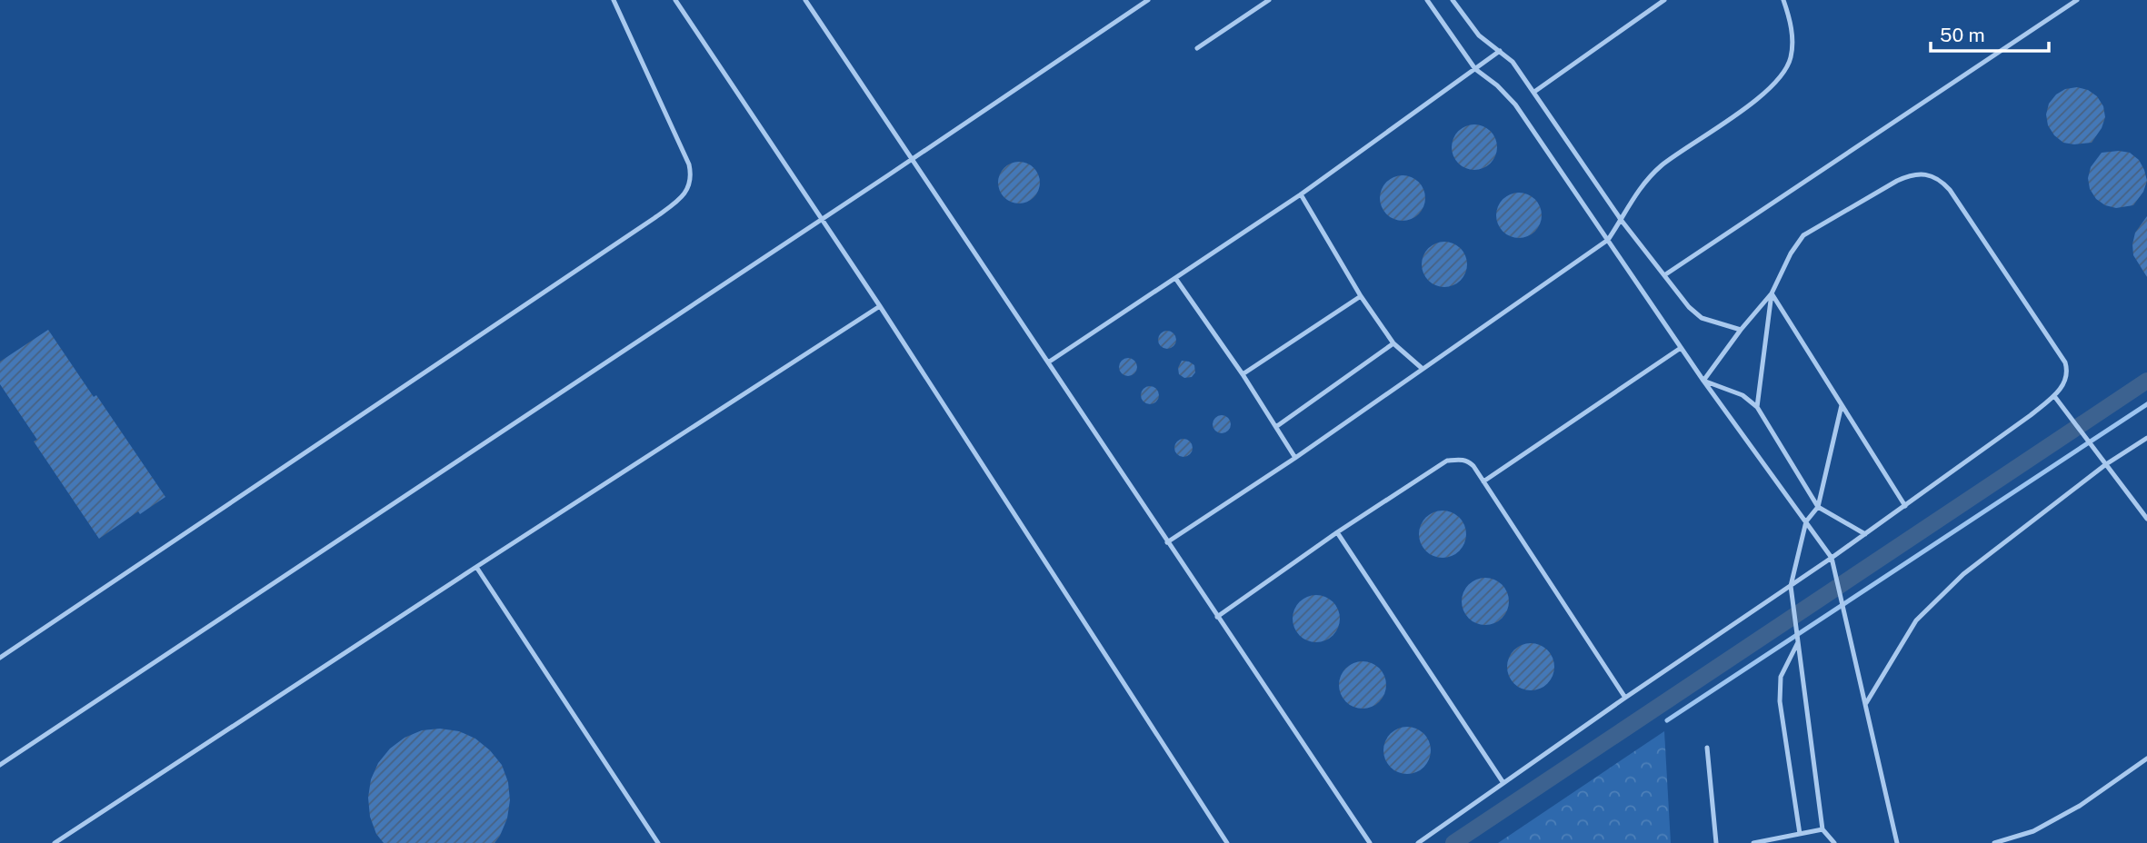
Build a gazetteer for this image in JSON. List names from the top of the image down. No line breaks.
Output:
{"scale_bar":"50 m"}
